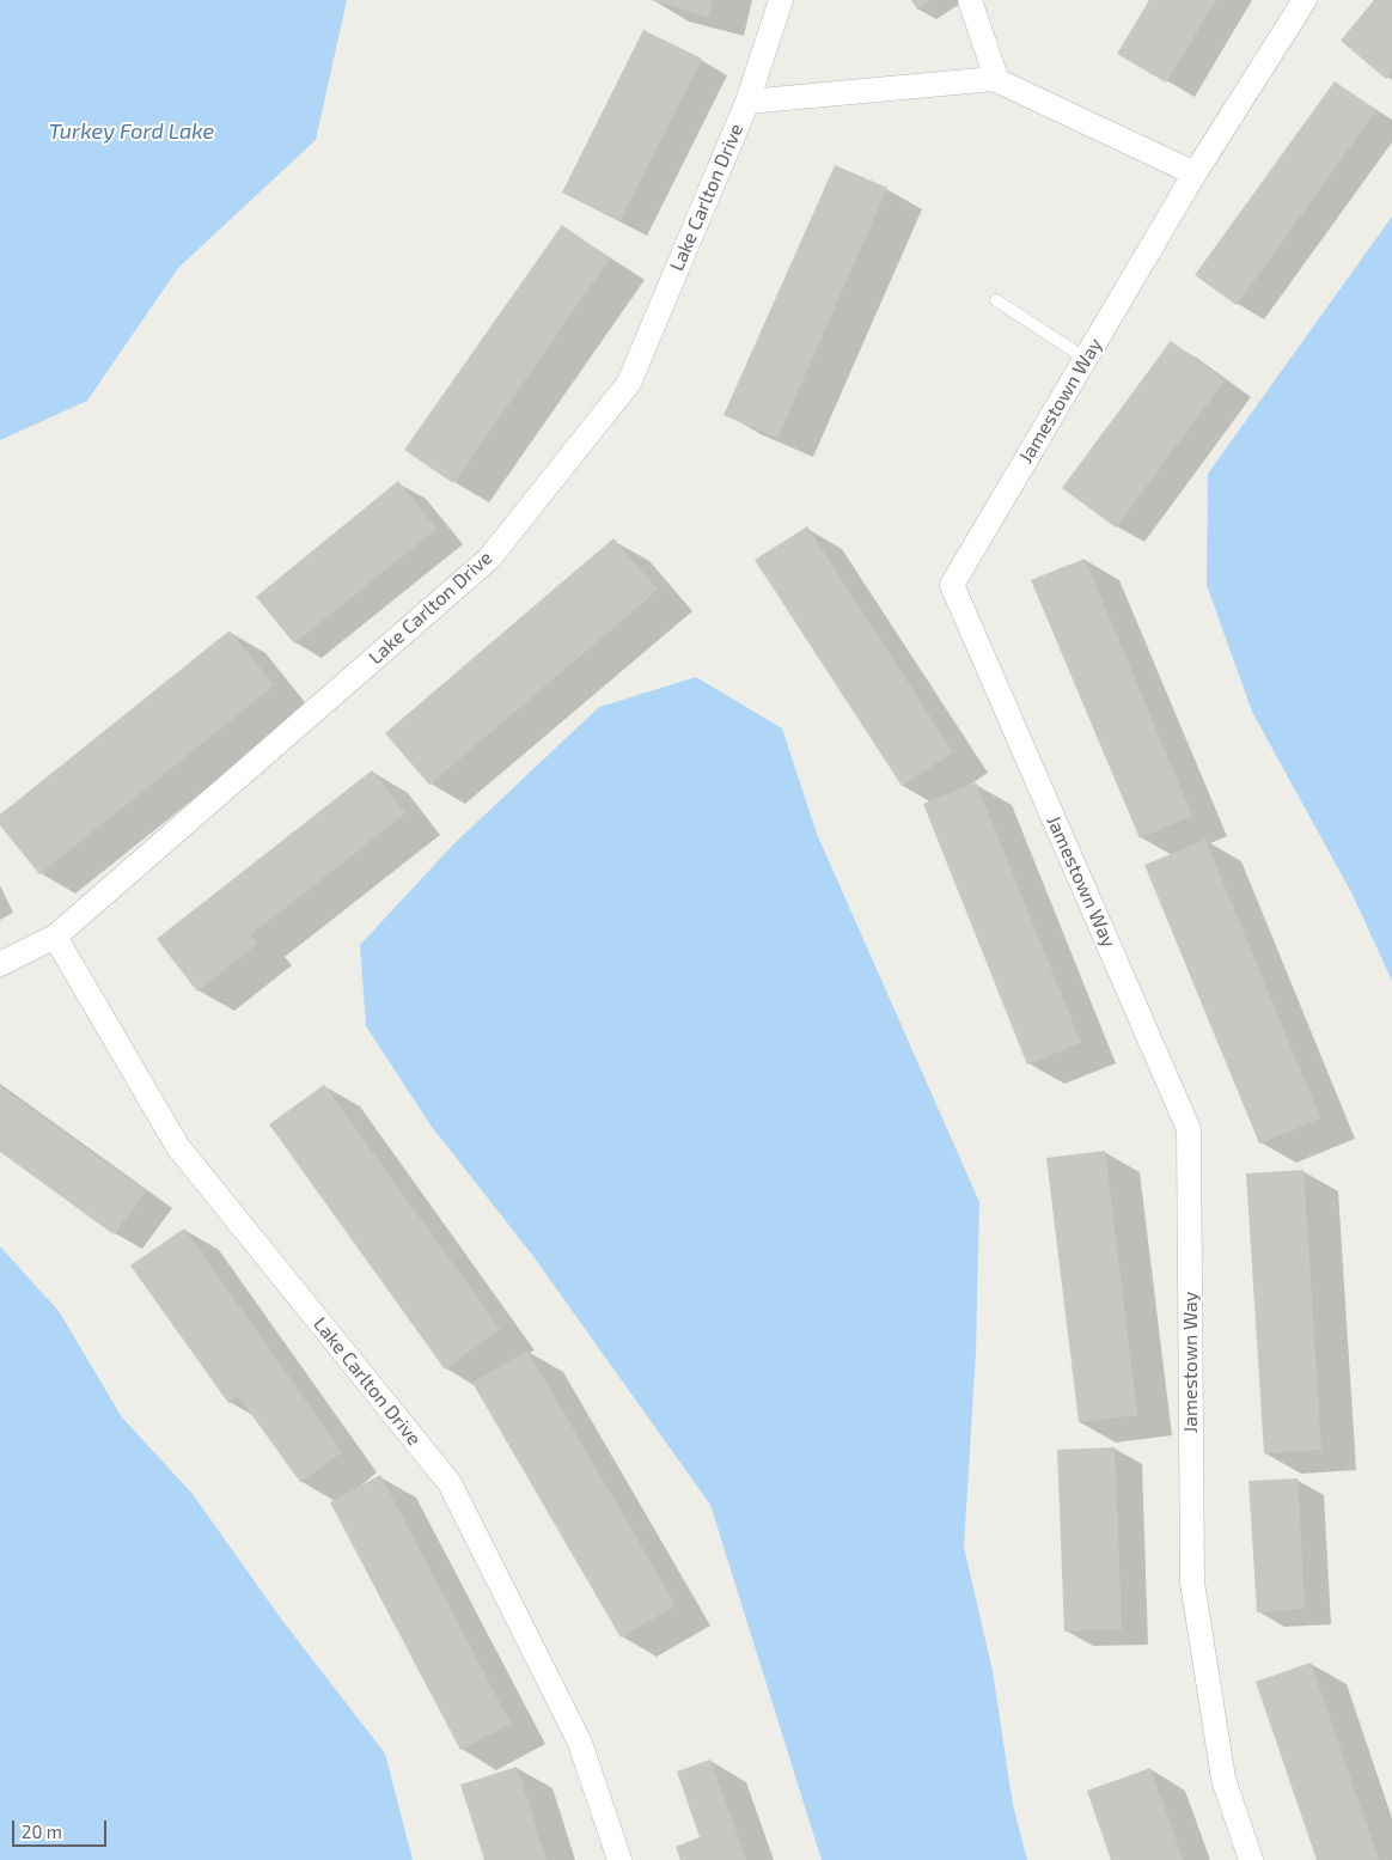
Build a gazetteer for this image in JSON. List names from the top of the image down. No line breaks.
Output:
{"streets":{"street":["Lake Carlton Drive","Jamestown Way"]},"crossings":[["Lake Carlton Drive","Jamestown Way"]],"water":["Turkey Ford Lake"],"scale_bar":"20 m"}
